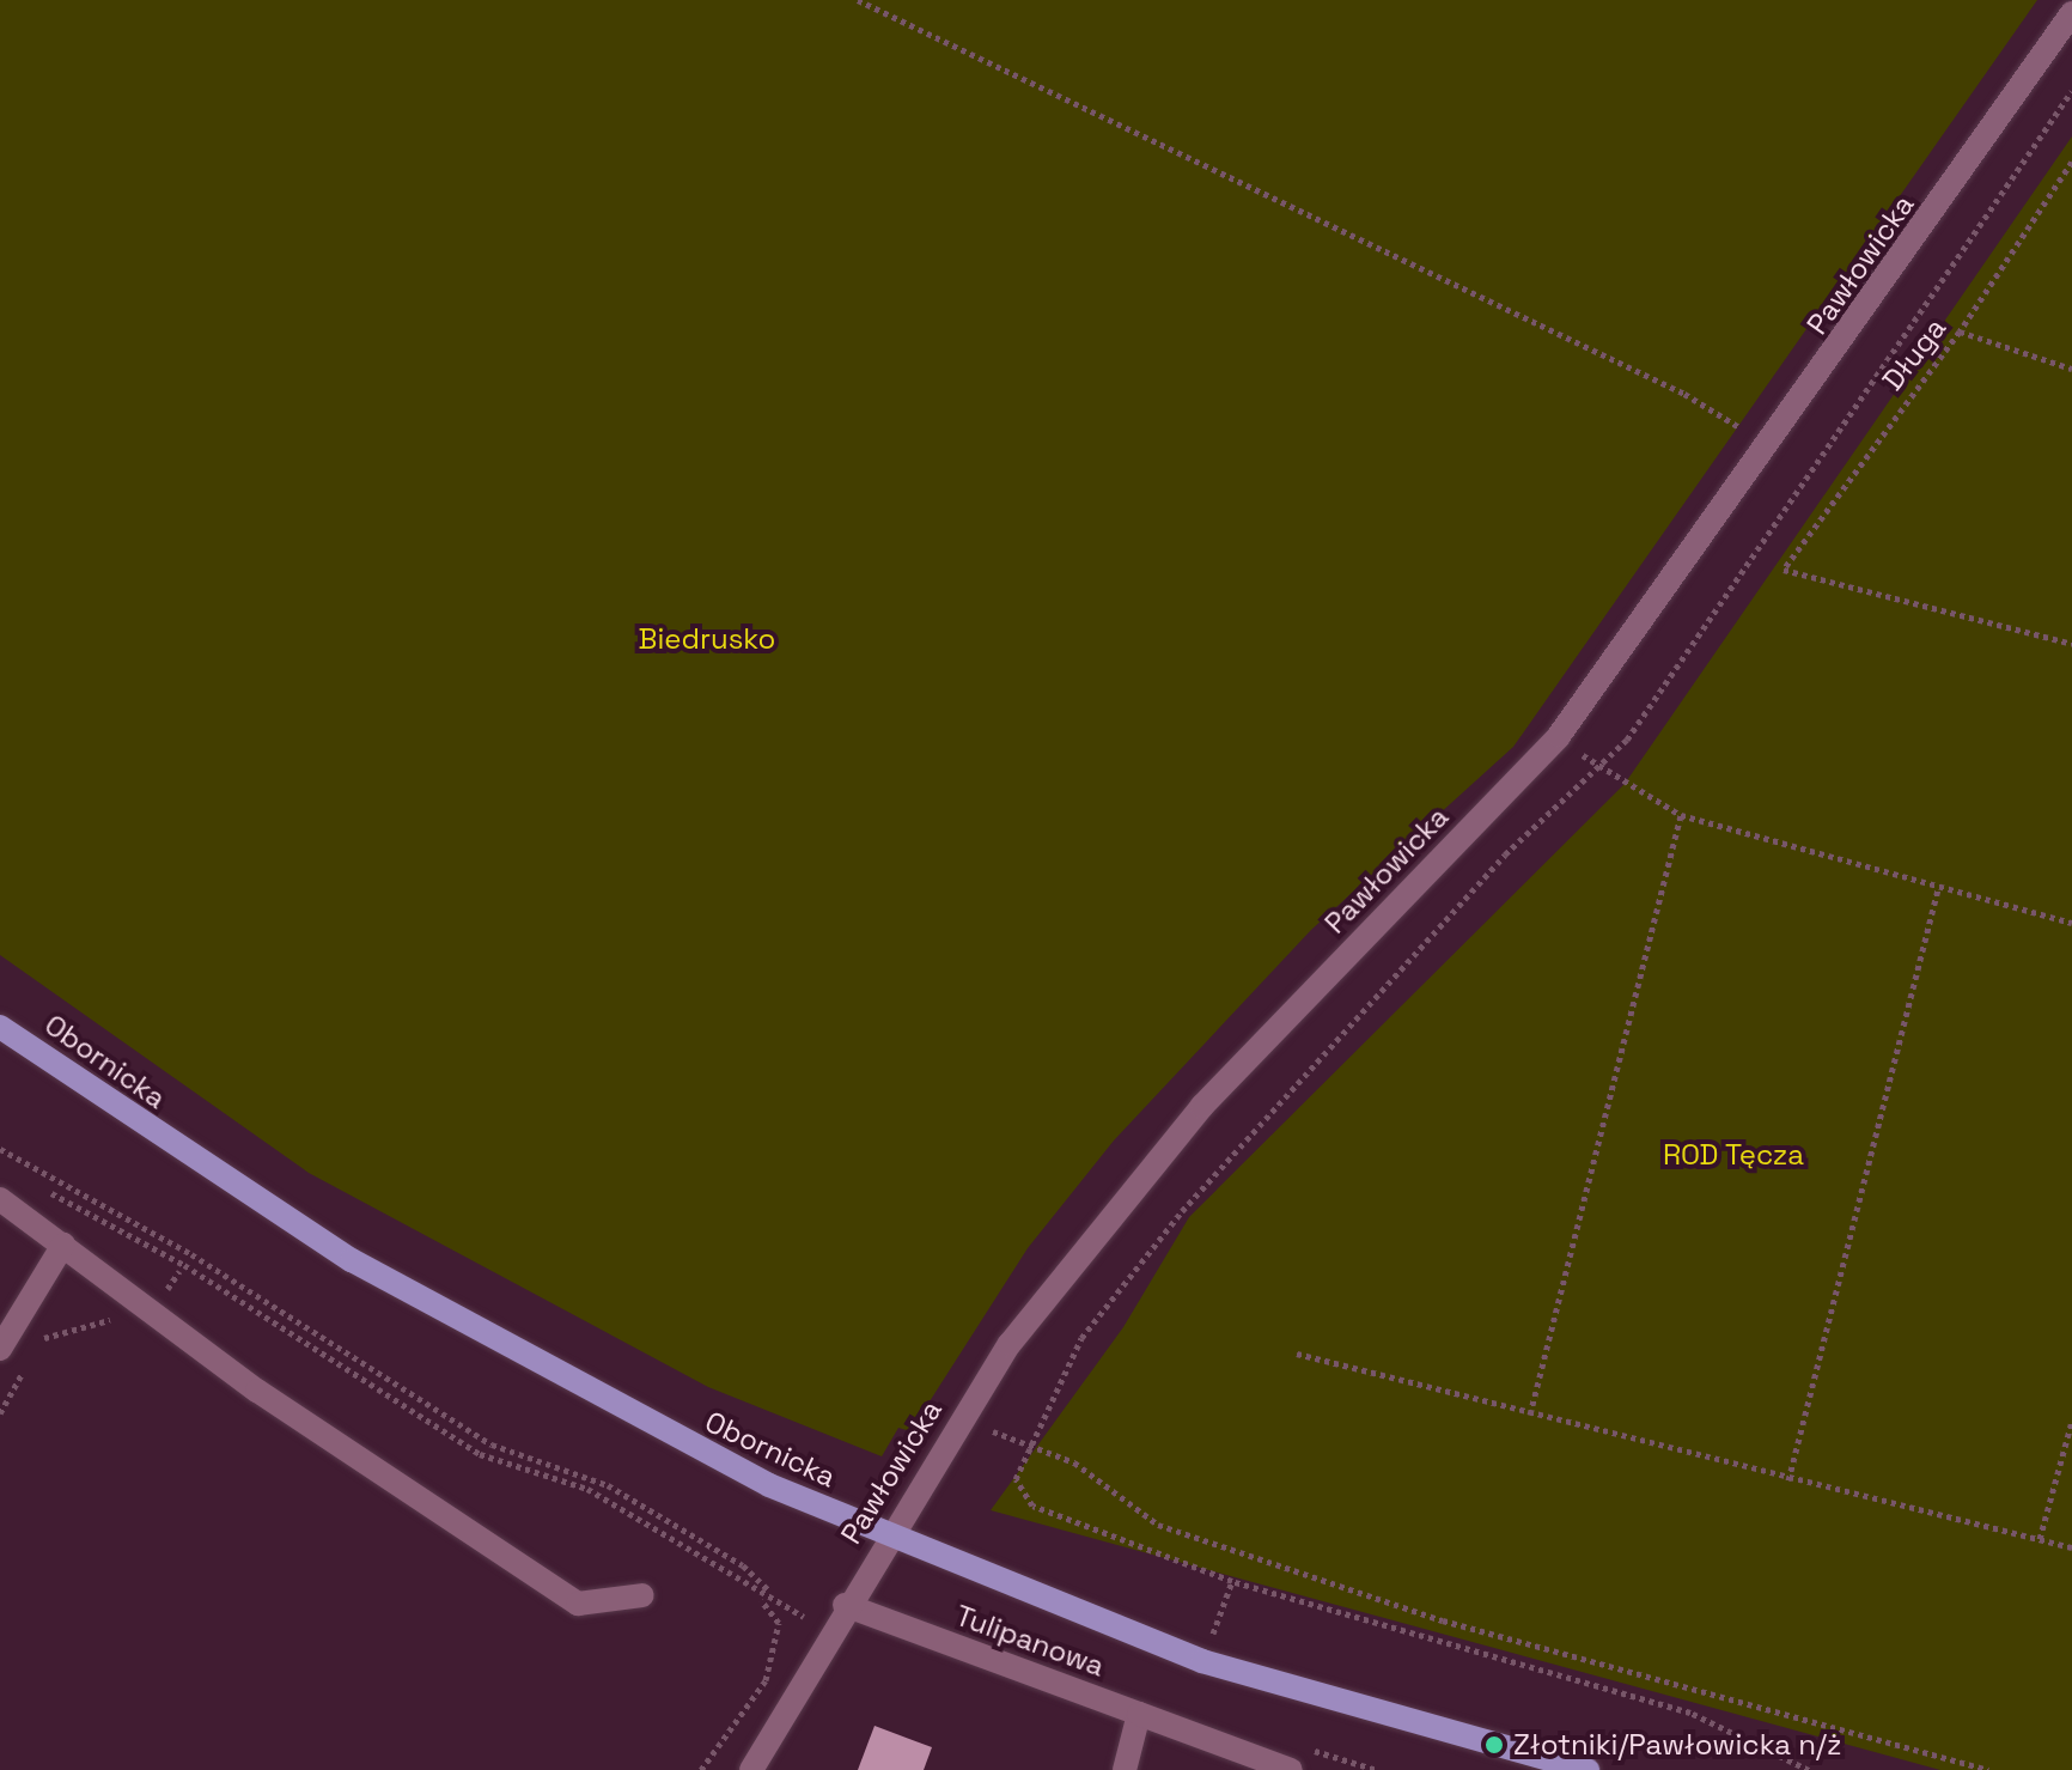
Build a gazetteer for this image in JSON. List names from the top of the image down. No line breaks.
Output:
{"streets":{"main road":["Obornicka"],"street":["Pawłowicka","Tulipanowa"],"path":["Długa"]},"crossings":[["Pawłowicka","Obornicka"],["Pawłowicka","Tulipanowa"]],"parks":["Biedrusko","ROD Tęcza"],"places":["Złotniki/Pawłowicka n/ż"]}
